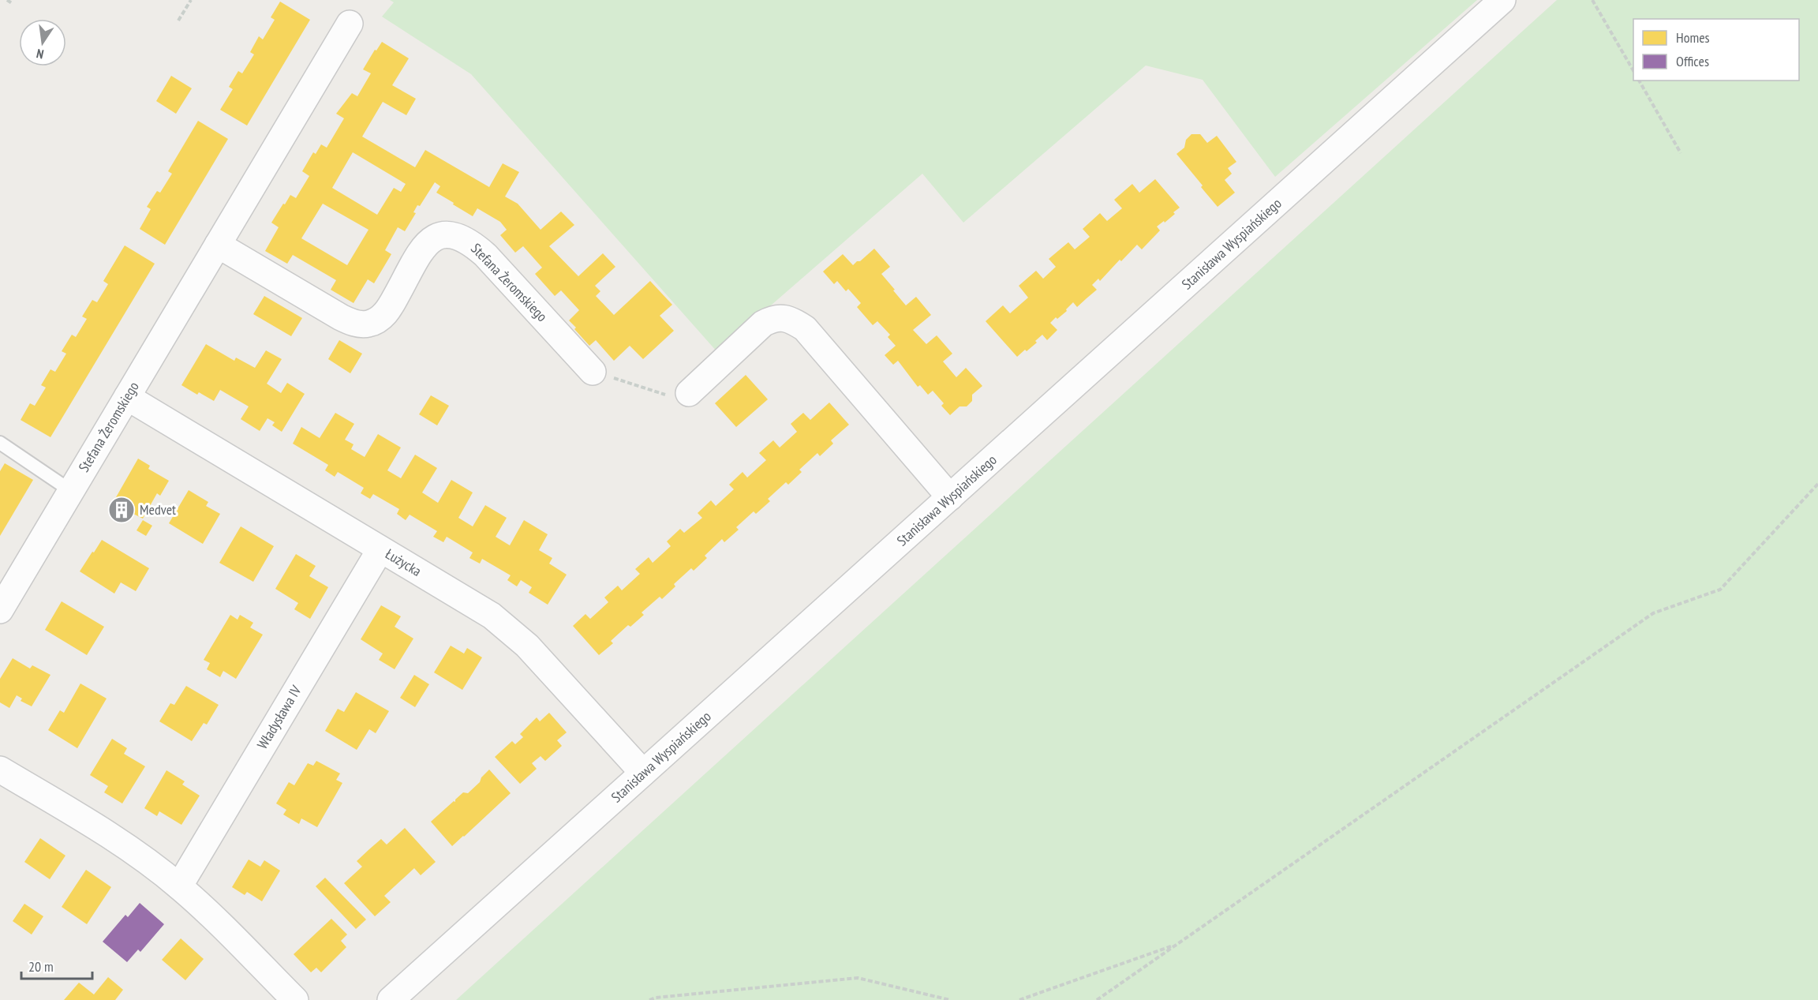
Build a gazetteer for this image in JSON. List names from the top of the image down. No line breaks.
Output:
{"streets":{"street":["Stanisława Wyspiańskiego","Stefana Żeromskiego","Łużycka","Władysława IV"]},"crossings":[["Stanisława Wyspiańskiego","Łużycka"],["Stefana Żeromskiego","Łużycka"],["Łużycka","Władysława IV"]],"places":{"building":["Medvet"]},"legend":["Homes","Offices"],"scale_bar":"20 m","north":"bottom"}
